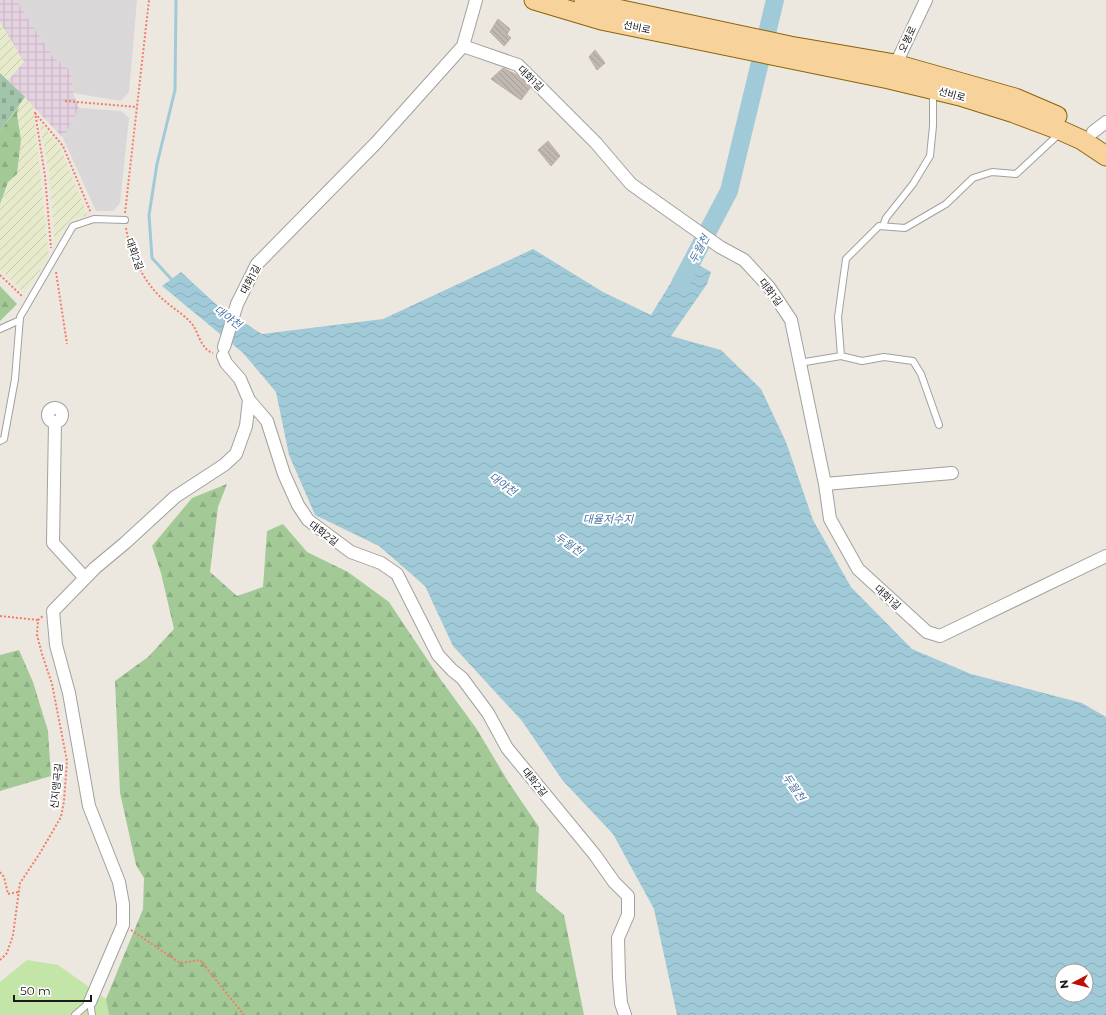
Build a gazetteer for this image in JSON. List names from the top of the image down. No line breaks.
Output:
{"streets":{"main road":["선비로"],"street":["오봉로","대화1길","대화2길"],"path":["신지앵곡길"]},"crossings":[["선비로","오봉로"],["대화1길","대화2길"]],"water":["두월천","대야천","대율저수지"],"scale_bar":"50 m","north":"left"}
